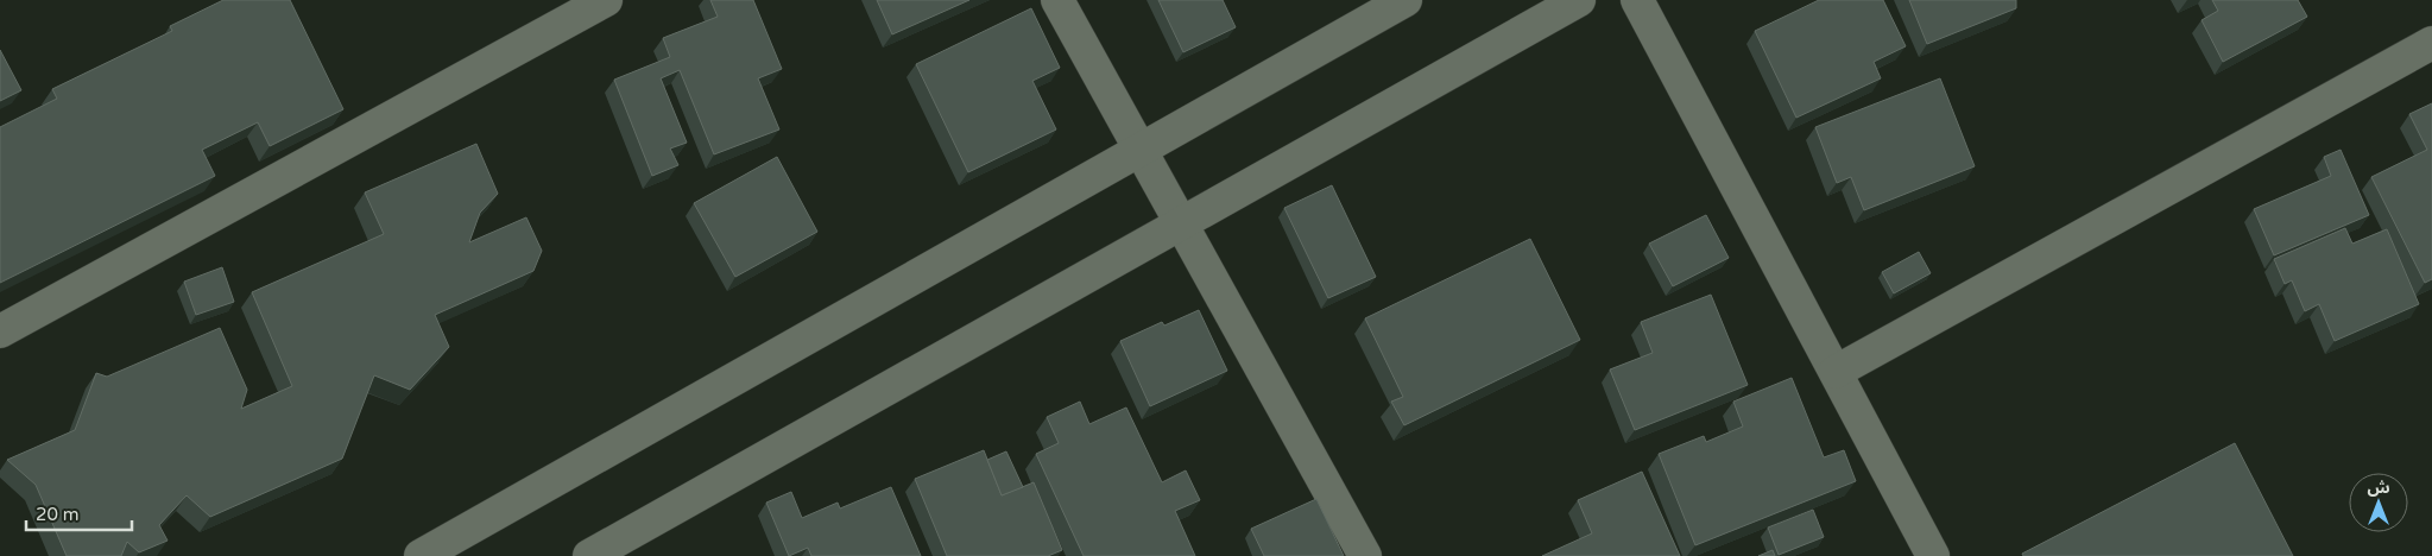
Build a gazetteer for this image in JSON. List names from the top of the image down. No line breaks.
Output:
{"scale_bar":"20 m","north":"top"}
